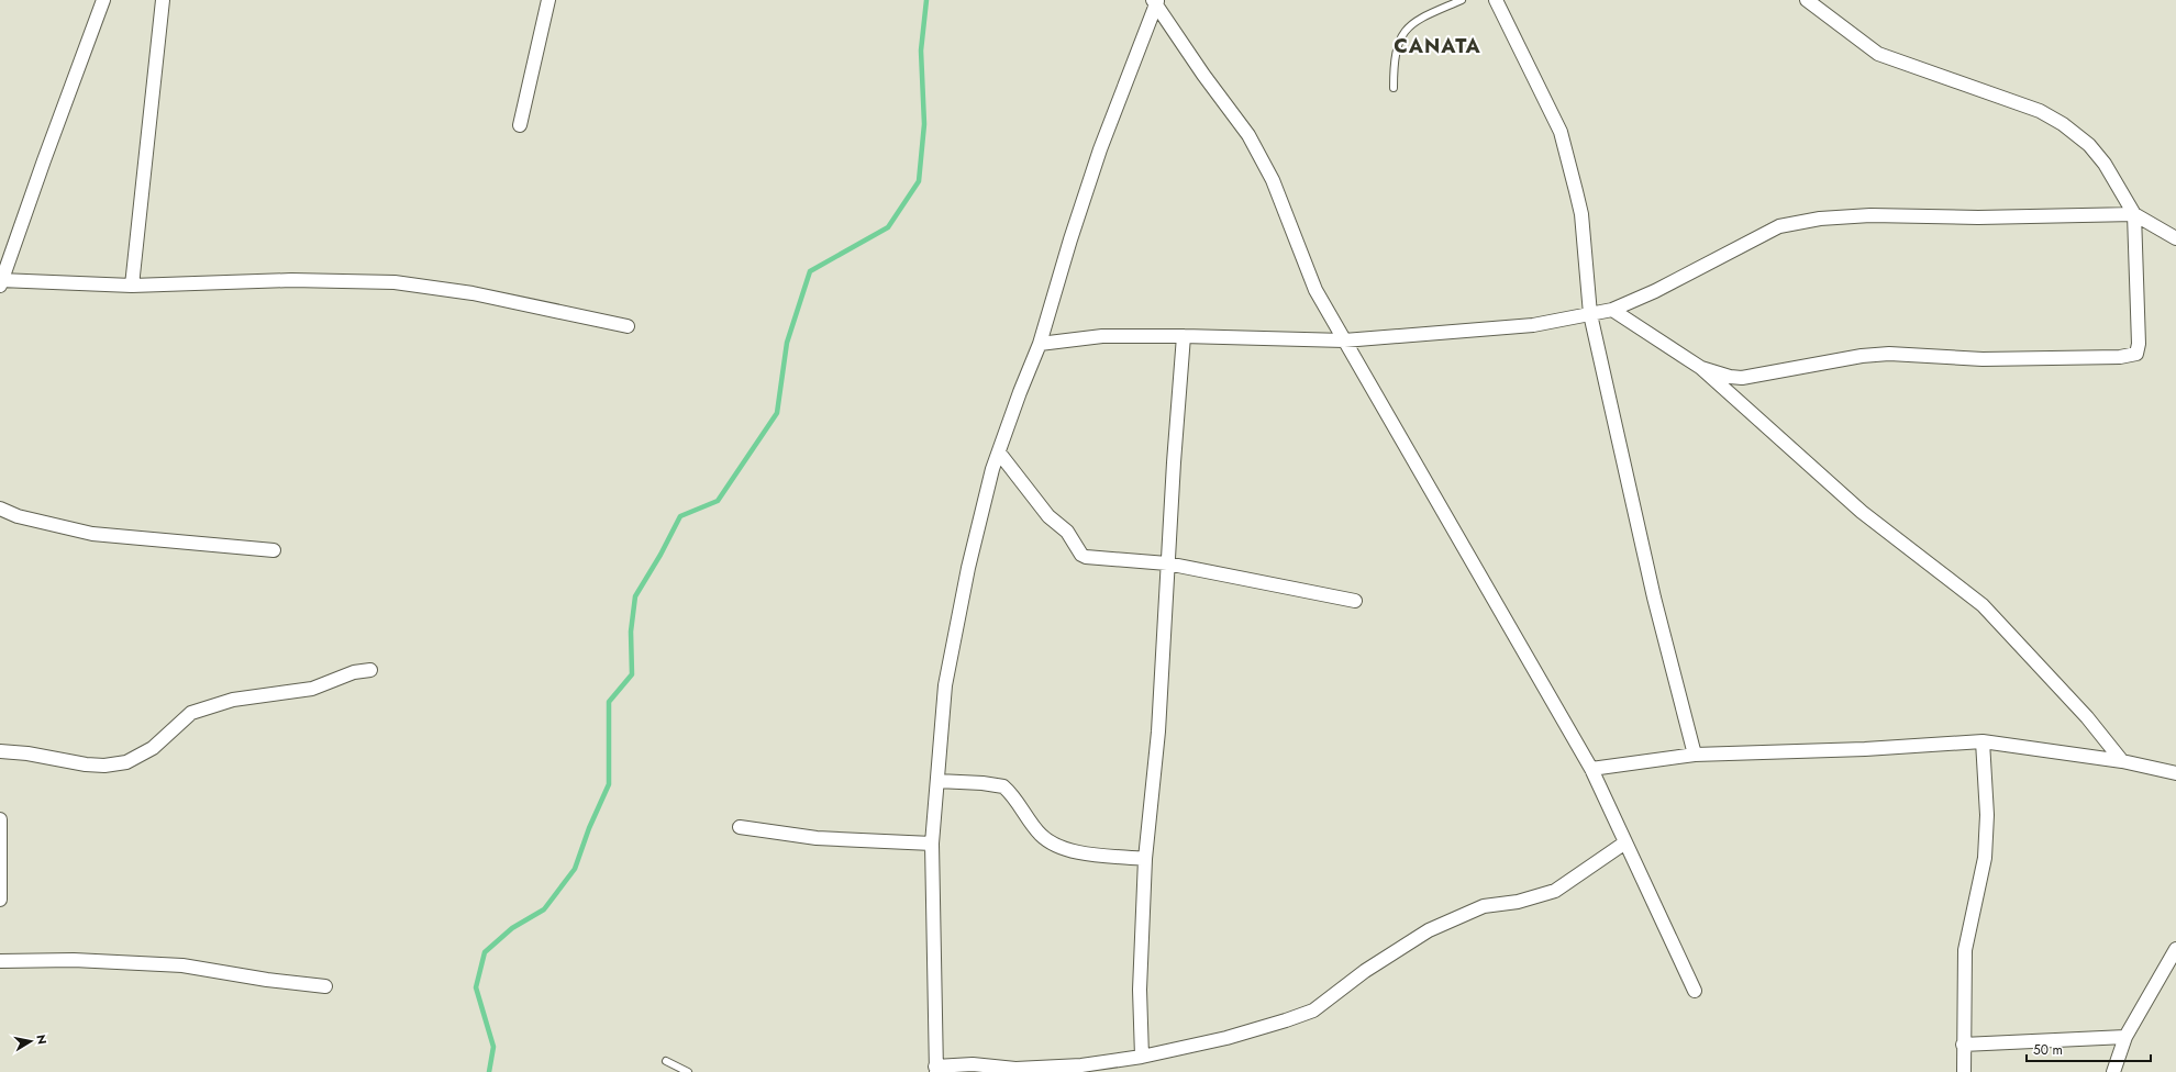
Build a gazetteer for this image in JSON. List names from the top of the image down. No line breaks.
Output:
{"districts":["CANATA"],"scale_bar":"50 m","north":"right"}
